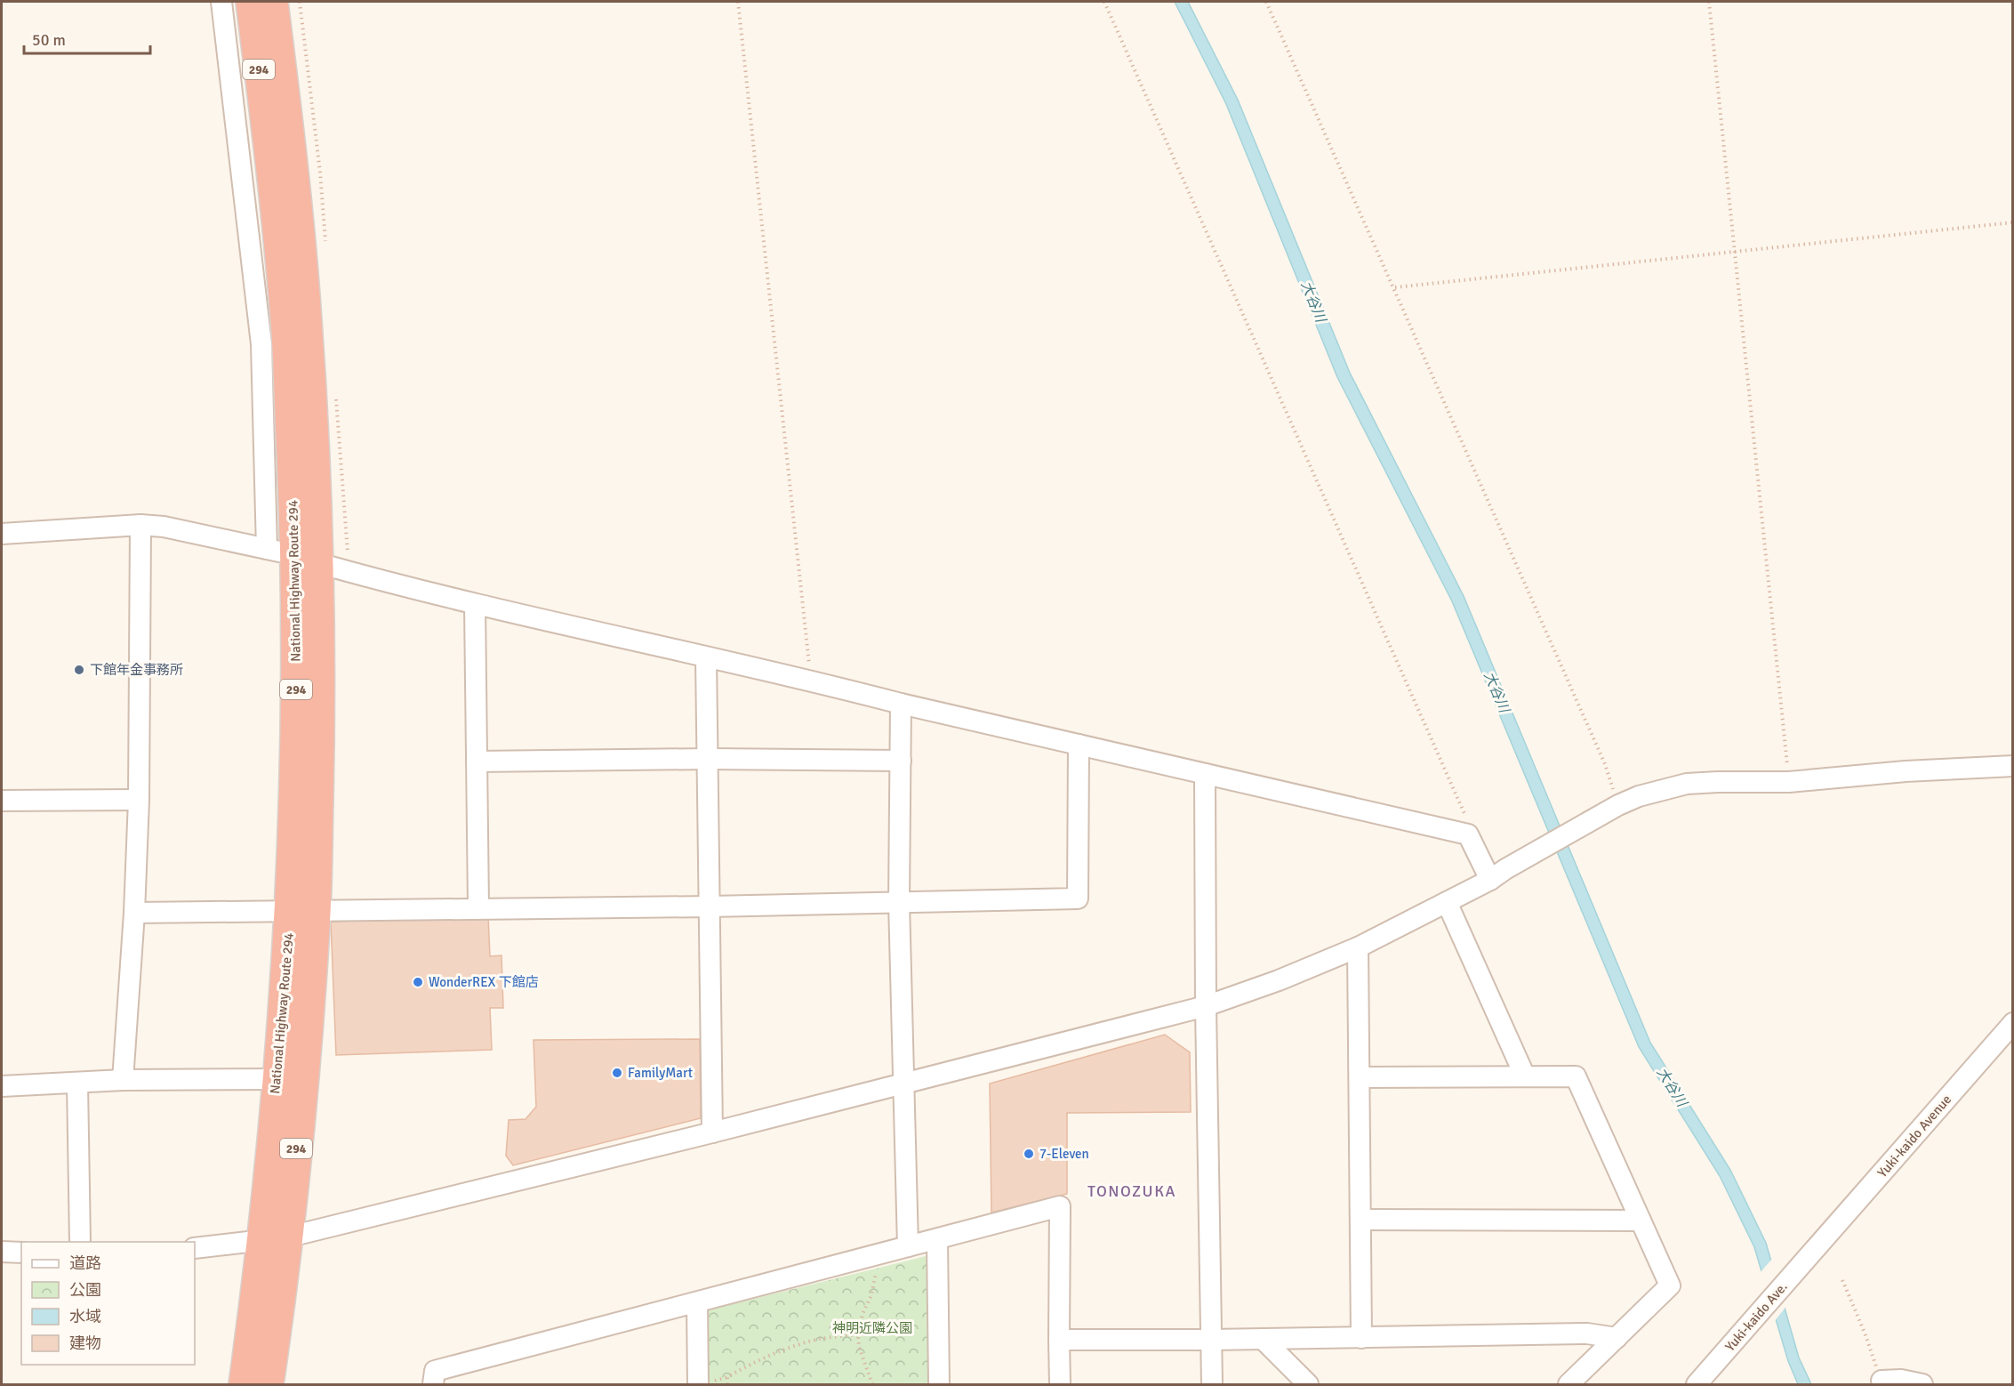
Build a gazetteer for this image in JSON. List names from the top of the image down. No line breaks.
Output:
{"streets":{"highway":["294","National Highway Route 294"],"street":["Yuki-kaido Avenue","Yuki-kaido Ave."]},"crossings":[["Yuki-kaido Avenue","Yuki-kaido Ave."]],"districts":["TONOZUKA"],"water":["大谷川"],"parks":["神明近隣公園"],"places":["下館年金事務所","WonderREX 下館店","FamilyMart","7-Eleven"],"legend":["道路","公園","水域","建物"],"scale_bar":"50 m"}
